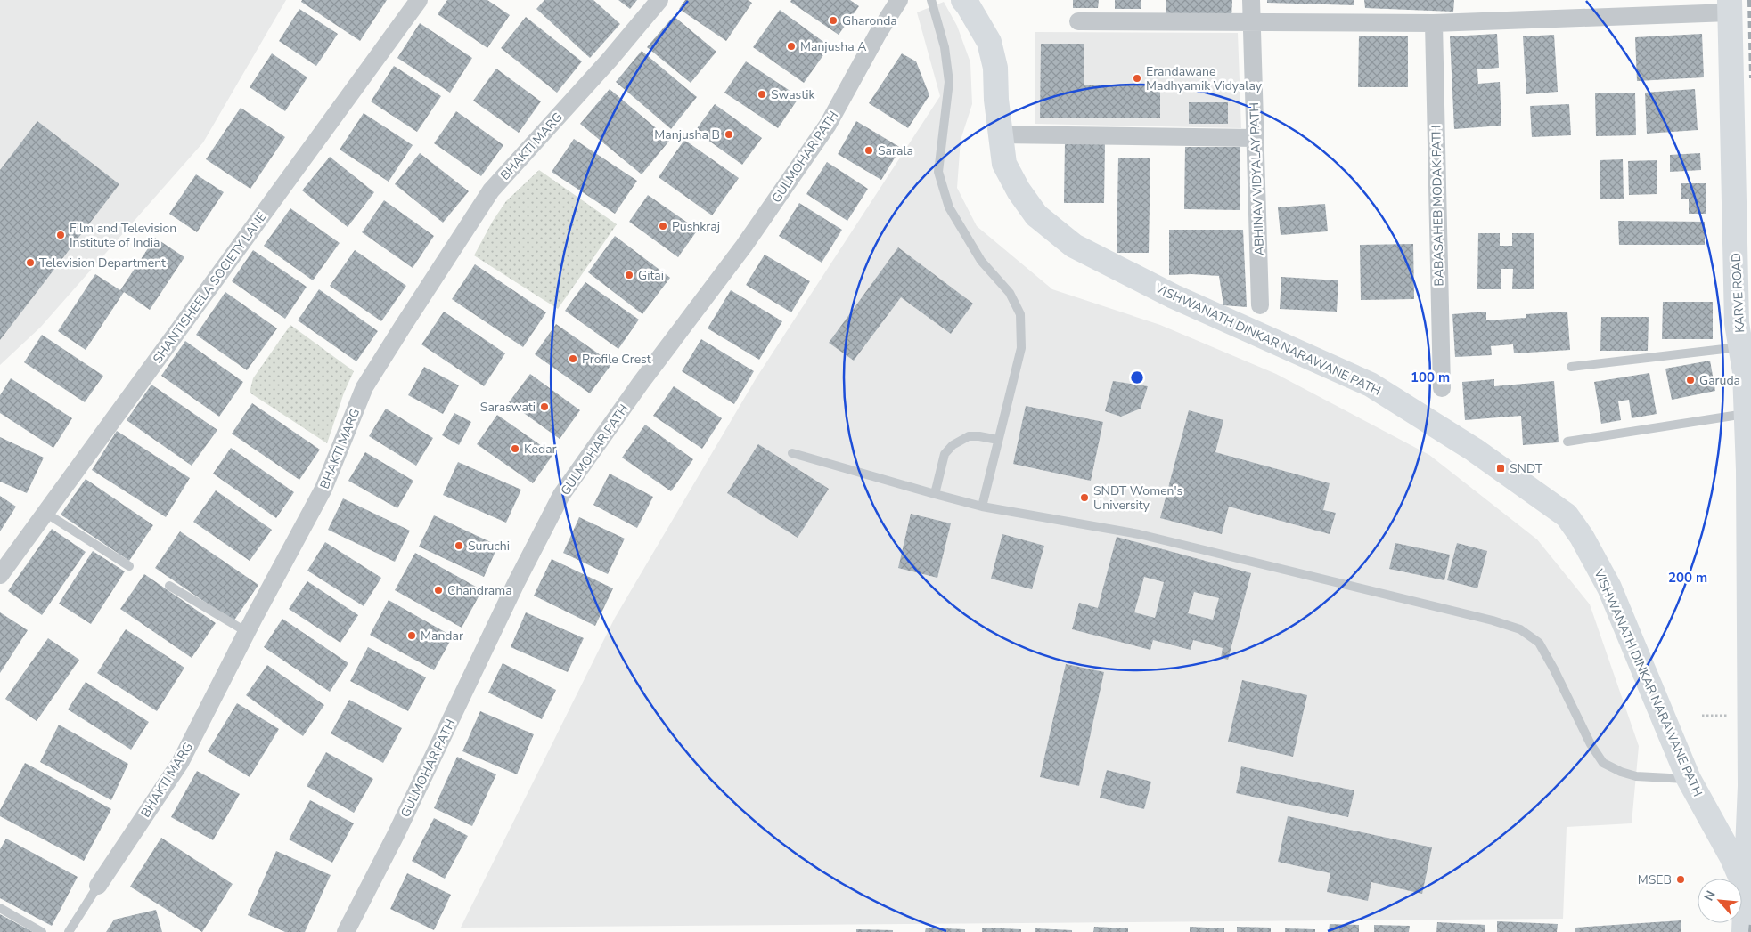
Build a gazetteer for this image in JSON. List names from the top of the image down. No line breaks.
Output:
{"streets":{"main road":["KARVE ROAD","VISHWANATH DINKAR NARAWANE PATH"],"street":["BHAKTI MARG","GULMOHAR PATH","ABHINAV VIDYALAY PATH","BABASAHEB MODAK PATH","SHANTISHEELA SOCIETY LANE"]},"crossings":[["KARVE ROAD","VISHWANATH DINKAR NARAWANE PATH"]],"places":{"other":["Gharonda","Manjusha A","Erandawane Madhyamik Vidyalay","Swastik","Manjusha B","Sarala","Pushkraj","Film and Television Institute of India","Television Department","Gitai","Profile Crest","Garuda","Saraswati","Kedar","SNDT Women's University","Suruchi","Chandrama","Mandar","MSEB"],"transit":["SNDT"]},"north":"top left","rings":["100 m","200 m"]}
